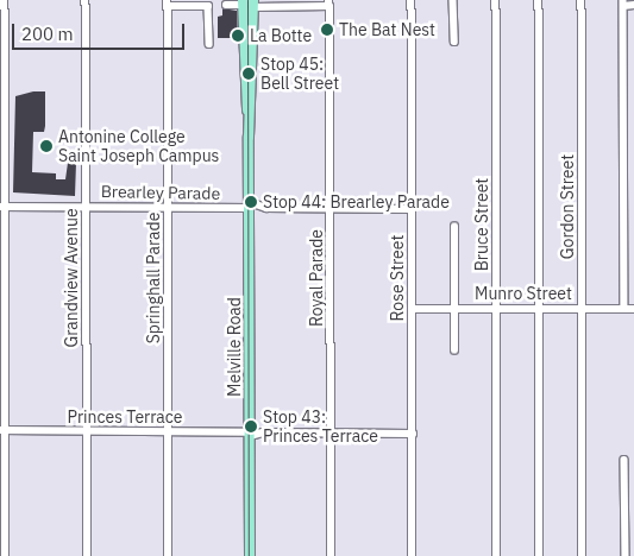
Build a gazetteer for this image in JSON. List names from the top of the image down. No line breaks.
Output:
{"streets":{"main road":["Melville Road"],"street":["Brearley Parade","Gordon Street","Bruce Street","Grandview Avenue","Springhall Parade","Royal Parade","Rose Street","Munro Street","Princes Terrace"]},"crossings":[["Brearley Parade","Grandview Avenue"],["Brearley Parade","Springhall Parade"],["Brearley Parade","Royal Parade"],["Brearley Parade","Rose Street"],["Brearley Parade","Melville Road"],["Gordon Street","Munro Street"],["Bruce Street","Munro Street"],["Grandview Avenue","Princes Terrace"],["Springhall Parade","Princes Terrace"],["Royal Parade","Princes Terrace"],["Rose Street","Munro Street"],["Rose Street","Princes Terrace"],["Melville Road","Princes Terrace"]],"places":["The Bat Nest","La Botte","Stop 45: Bell Street","Antonine College Saint Joseph Campus","Stop 44: Brearley Parade","Stop 43: Princes Terrace"],"scale_bar":"200 m"}
